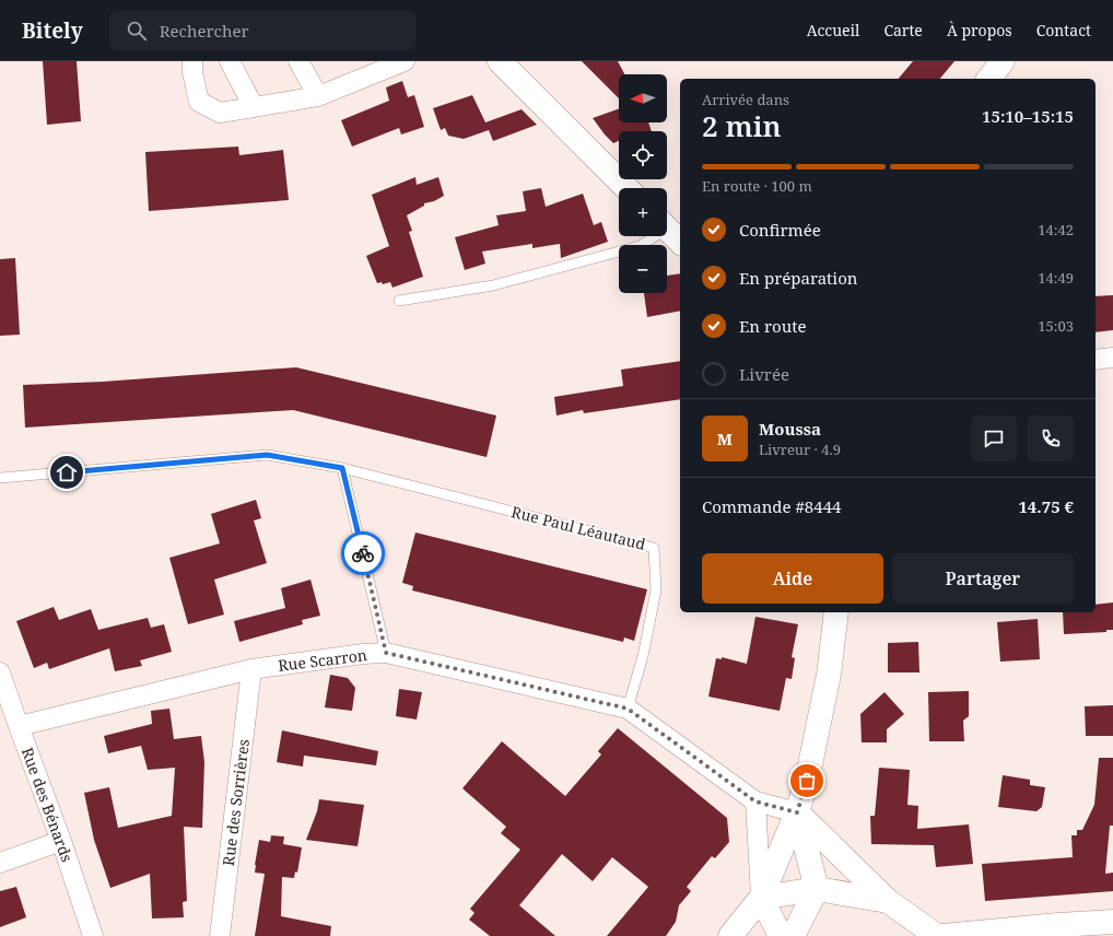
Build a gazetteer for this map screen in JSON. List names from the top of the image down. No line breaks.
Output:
{"streets":{"street":["Rue Scarron","Rue des Sorrières","Rue des Bénards"],"lane":["Rue Paul Léautaud"]},"crossings":[["Rue Paul Léautaud","Rue Scarron"],["Rue Scarron","Rue des Sorrières"],["Rue Scarron","Rue des Bénards"]],"north":"left","page":{"header":"Bitely","search":"Rechercher","nav":["Accueil","Carte","À propos","Contact"],"map_buttons":["+","−"],"heading":["2 min","Arrivée dans","15:10–15:15"],"panel":["Moussa","Livreur · 4.9","Commande #8444","14.75 €"],"bar":"En route · 100 m","list":[["Confirmée","14:42"],["En préparation","14:49"],["En route","15:03"],"Livrée"],"round":"M","buttons":["Aide","Partager"]}}
